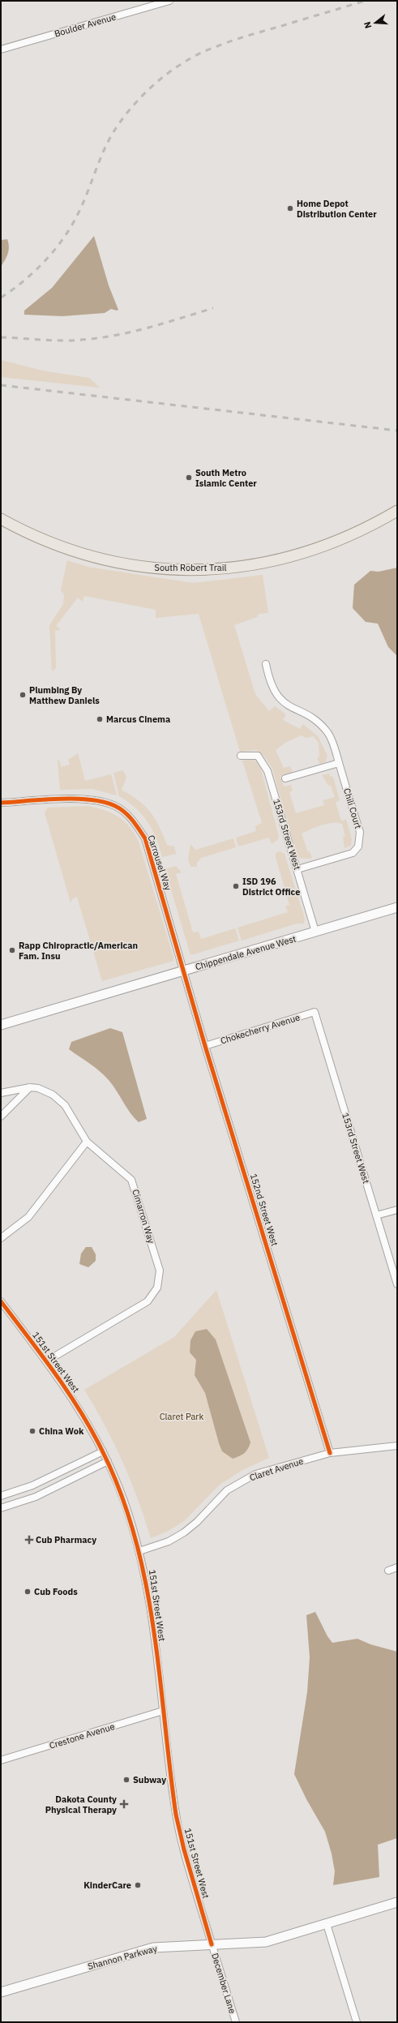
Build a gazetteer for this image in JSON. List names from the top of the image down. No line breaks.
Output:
{"streets":{"main road":["South Robert Trail"],"street":["Boulder Avenue","Chili Court","153rd Street West","Carrousel Way","Chippendale Avenue West","Chokecherry Avenue","152nd Street West","Cimarron Way","151st Street West","Claret Avenue","Crestone Avenue","Shannon Parkway","December Lane"]},"crossings":[["Chili Court","153rd Street West"],["153rd Street West","Chippendale Avenue West"],["153rd Street West","Chokecherry Avenue"],["Carrousel Way","Chippendale Avenue West"],["Carrousel Way","152nd Street West"],["Chippendale Avenue West","152nd Street West"],["Chokecherry Avenue","152nd Street West"],["152nd Street West","Claret Avenue"],["Cimarron Way","151st Street West"],["151st Street West","Claret Avenue"],["151st Street West","Crestone Avenue"],["151st Street West","Shannon Parkway"],["151st Street West","December Lane"],["Shannon Parkway","December Lane"]],"parks":["Claret Park"],"places":{"other":["Home Depot Distribution Center","South Metro Islamic Center","Plumbing By Matthew Daniels","Marcus Cinema","ISD 196 District Office","Rapp Chiropractic/American Fam. Insu","China Wok","Cub Foods","Subway","KinderCare"],"health":["Cub Pharmacy","Dakota County Physical Therapy"]},"north":"left"}
